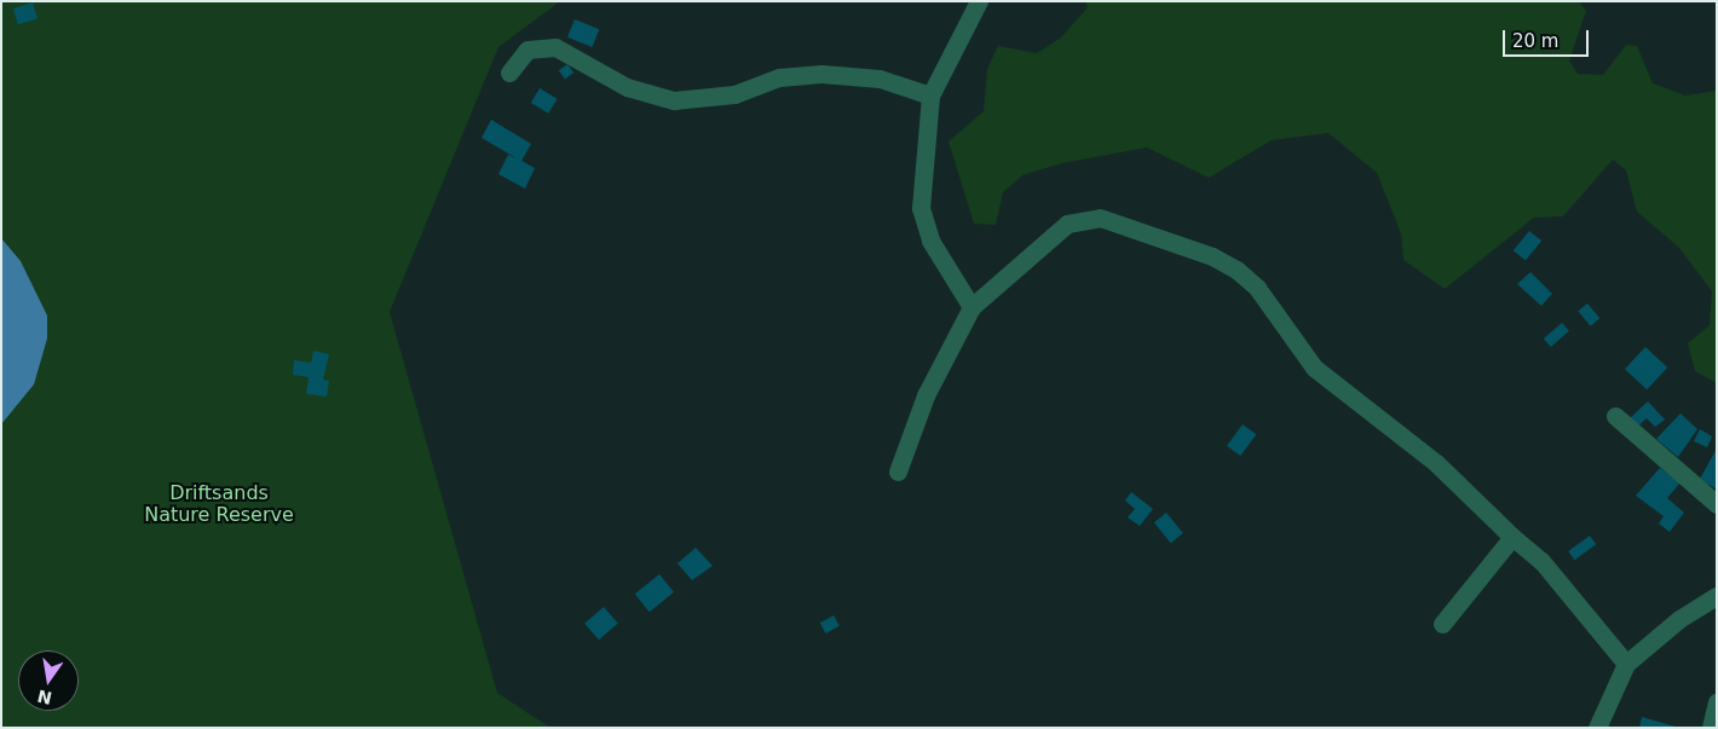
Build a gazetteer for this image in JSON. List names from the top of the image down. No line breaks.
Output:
{"parks":["Driftsands Nature Reserve"],"scale_bar":"20 m","north":"bottom"}
